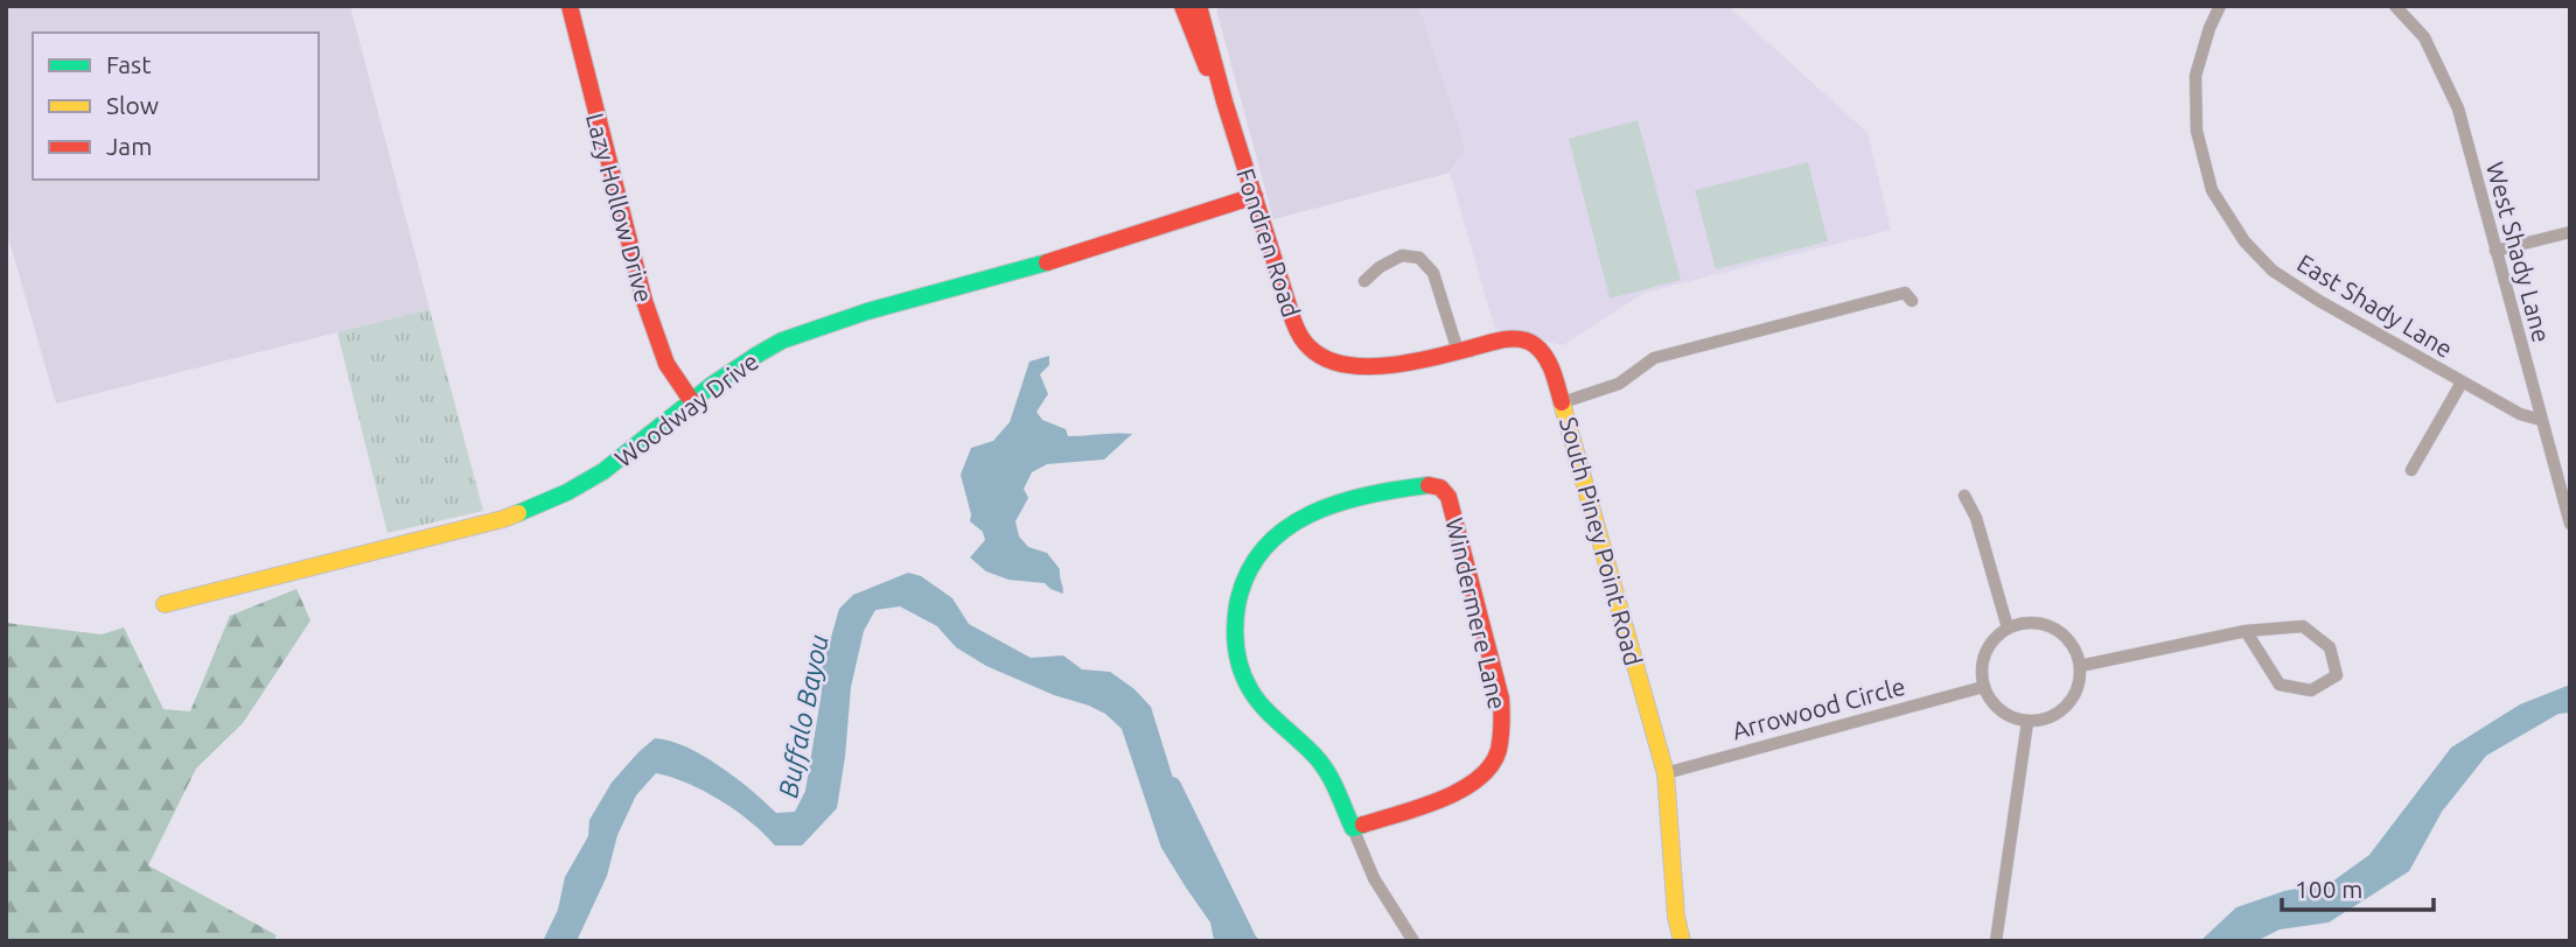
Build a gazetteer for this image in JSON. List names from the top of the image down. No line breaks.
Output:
{"streets":{"street":["Lazy Hollow Drive","Fondren Road","West Shady Lane","East Shady Lane","Woodway Drive","South Piney Point Road","Windermere Lane","Arrowood Circle"]},"crossings":[["Lazy Hollow Drive","Woodway Drive"],["Fondren Road","Woodway Drive"],["Fondren Road","South Piney Point Road"],["West Shady Lane","East Shady Lane"],["South Piney Point Road","Arrowood Circle"]],"water":["Buffalo Bayou"],"legend":["Fast","Slow","Jam"],"scale_bar":"100 m"}
